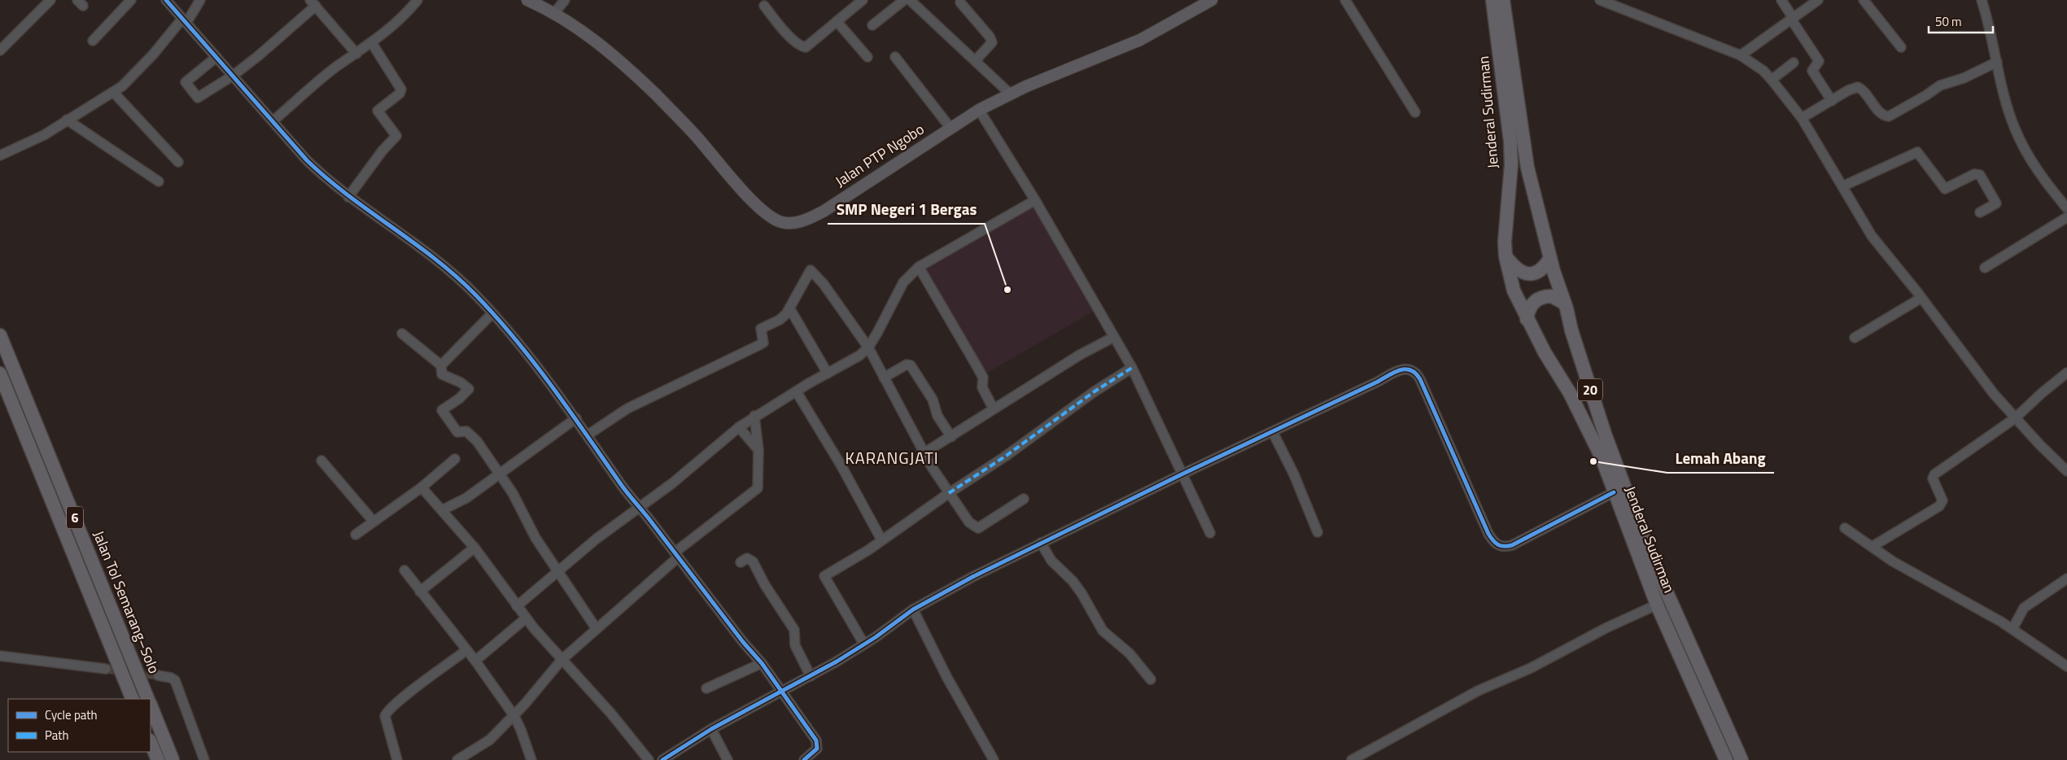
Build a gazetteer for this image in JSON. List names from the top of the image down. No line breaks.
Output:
{"streets":{"highway":["Jenderal Sudirman","20","6","Jalan Tol Semarang–Solo"],"main road":["Jalan PTP Ngobo"]},"districts":["KARANGJATI"],"places":["SMP Negeri 1 Bergas","Lemah Abang"],"legend":["Cycle path","Path"],"scale_bar":"50 m"}
